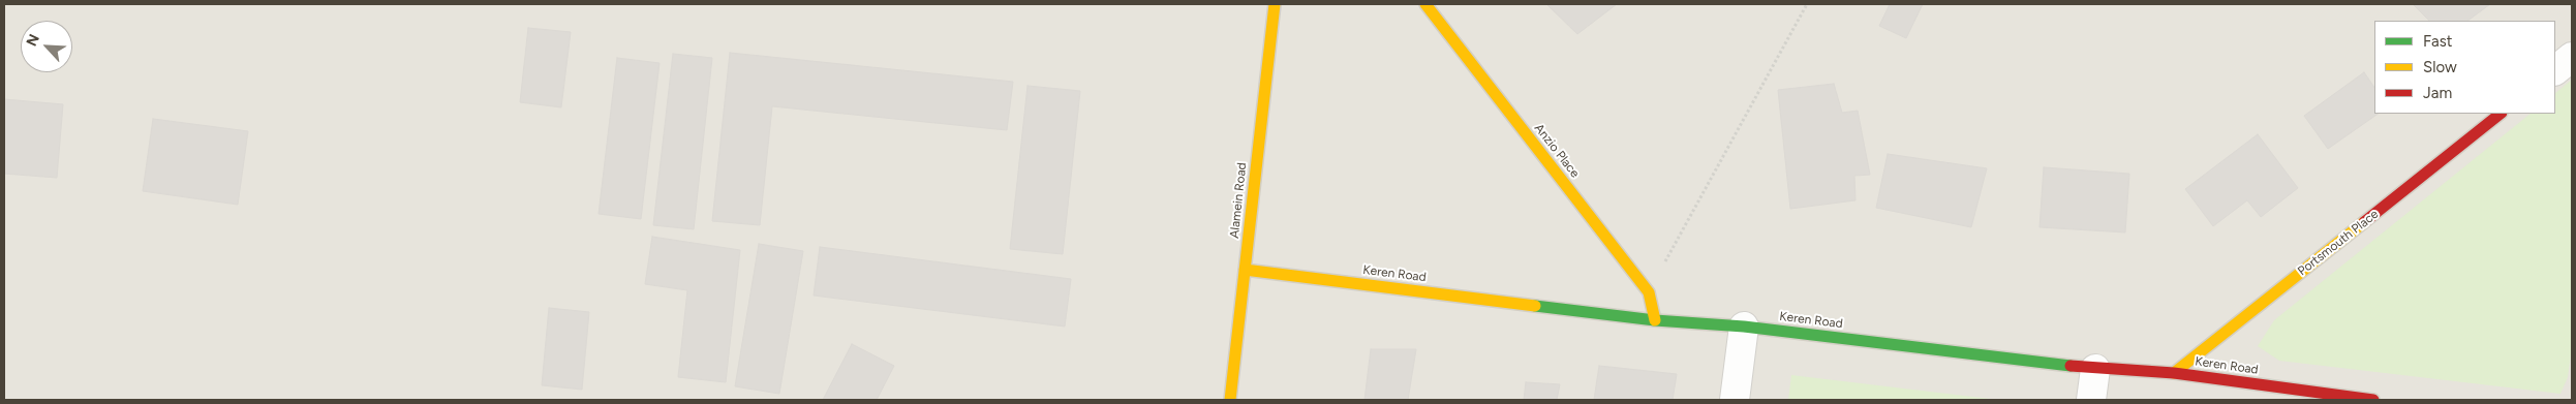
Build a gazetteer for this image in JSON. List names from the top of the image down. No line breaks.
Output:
{"streets":{"street":["Anzio Place","Alamein Road","Portsmouth Place","Keren Road"]},"crossings":[["Anzio Place","Keren Road"],["Alamein Road","Keren Road"],["Portsmouth Place","Keren Road"]],"legend":["Fast","Slow","Jam"],"north":"top left"}
